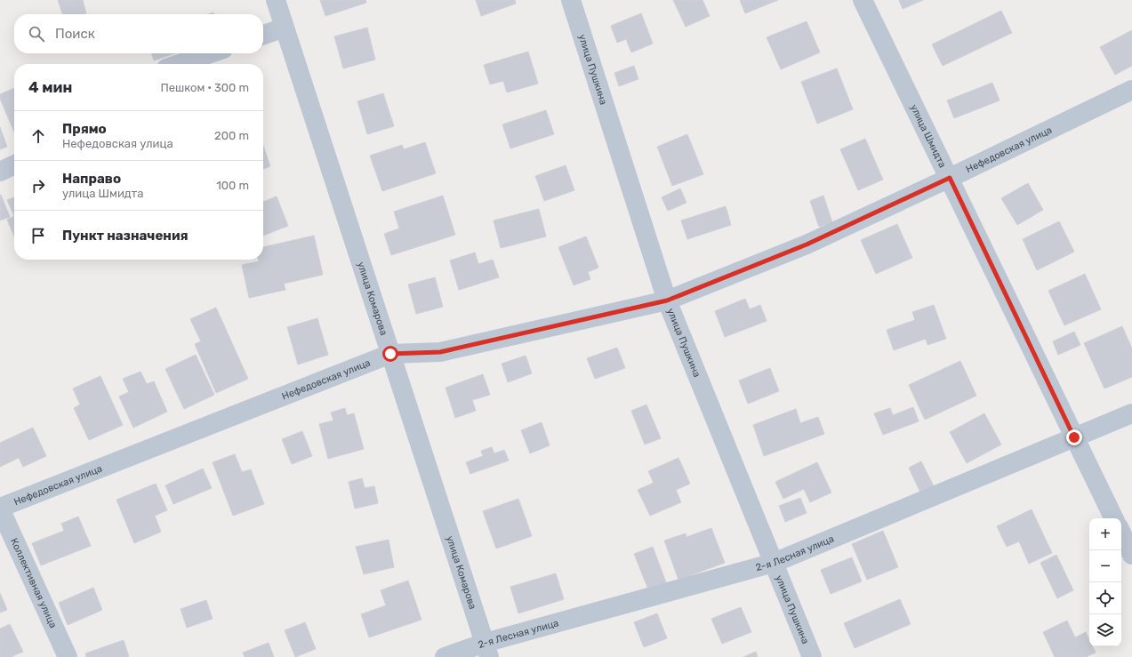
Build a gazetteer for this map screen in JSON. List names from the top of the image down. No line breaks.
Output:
{"streets":{"street":["улица Пушкина","улица Шмидта","Нефедовская улица","улица Комарова","2-я Лесная улица","Коллективная улица"]},"crossings":[["улица Пушкина","Нефедовская улица"],["улица Пушкина","2-я Лесная улица"],["улица Шмидта","Нефедовская улица"],["улица Шмидта","2-я Лесная улица"],["Нефедовская улица","улица Комарова"],["Нефедовская улица","Коллективная улица"],["улица Комарова","2-я Лесная улица"]],"page":{"search":"Поиск","heading":["4 мин","Пешком · 300 m"],"list":[["Прямо","Нефедовская улица","200 m"],["Направо","улица Шмидта","100 m"],"Пункт назначения"],"map_buttons":["+","−"]}}
